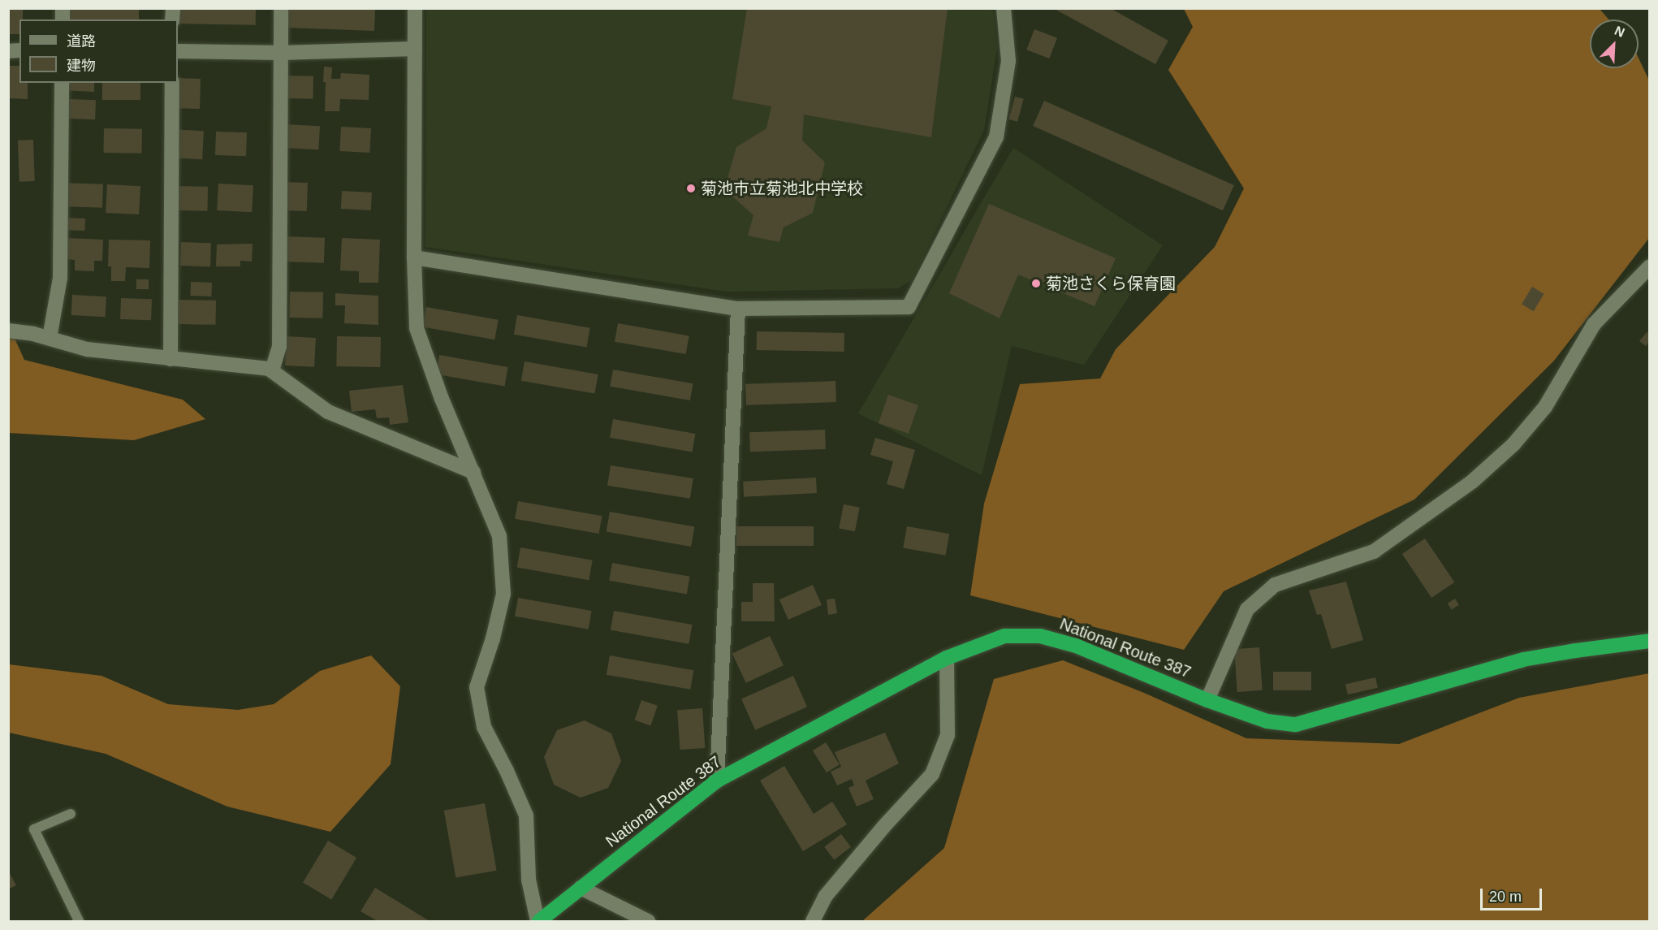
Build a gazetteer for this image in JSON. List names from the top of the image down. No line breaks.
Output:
{"streets":{"highway":["National Route 387"]},"places":["菊池市立菊池北中学校","菊池さくら保育園"],"legend":["道路","建物"],"scale_bar":"20 m","north":"top right"}
